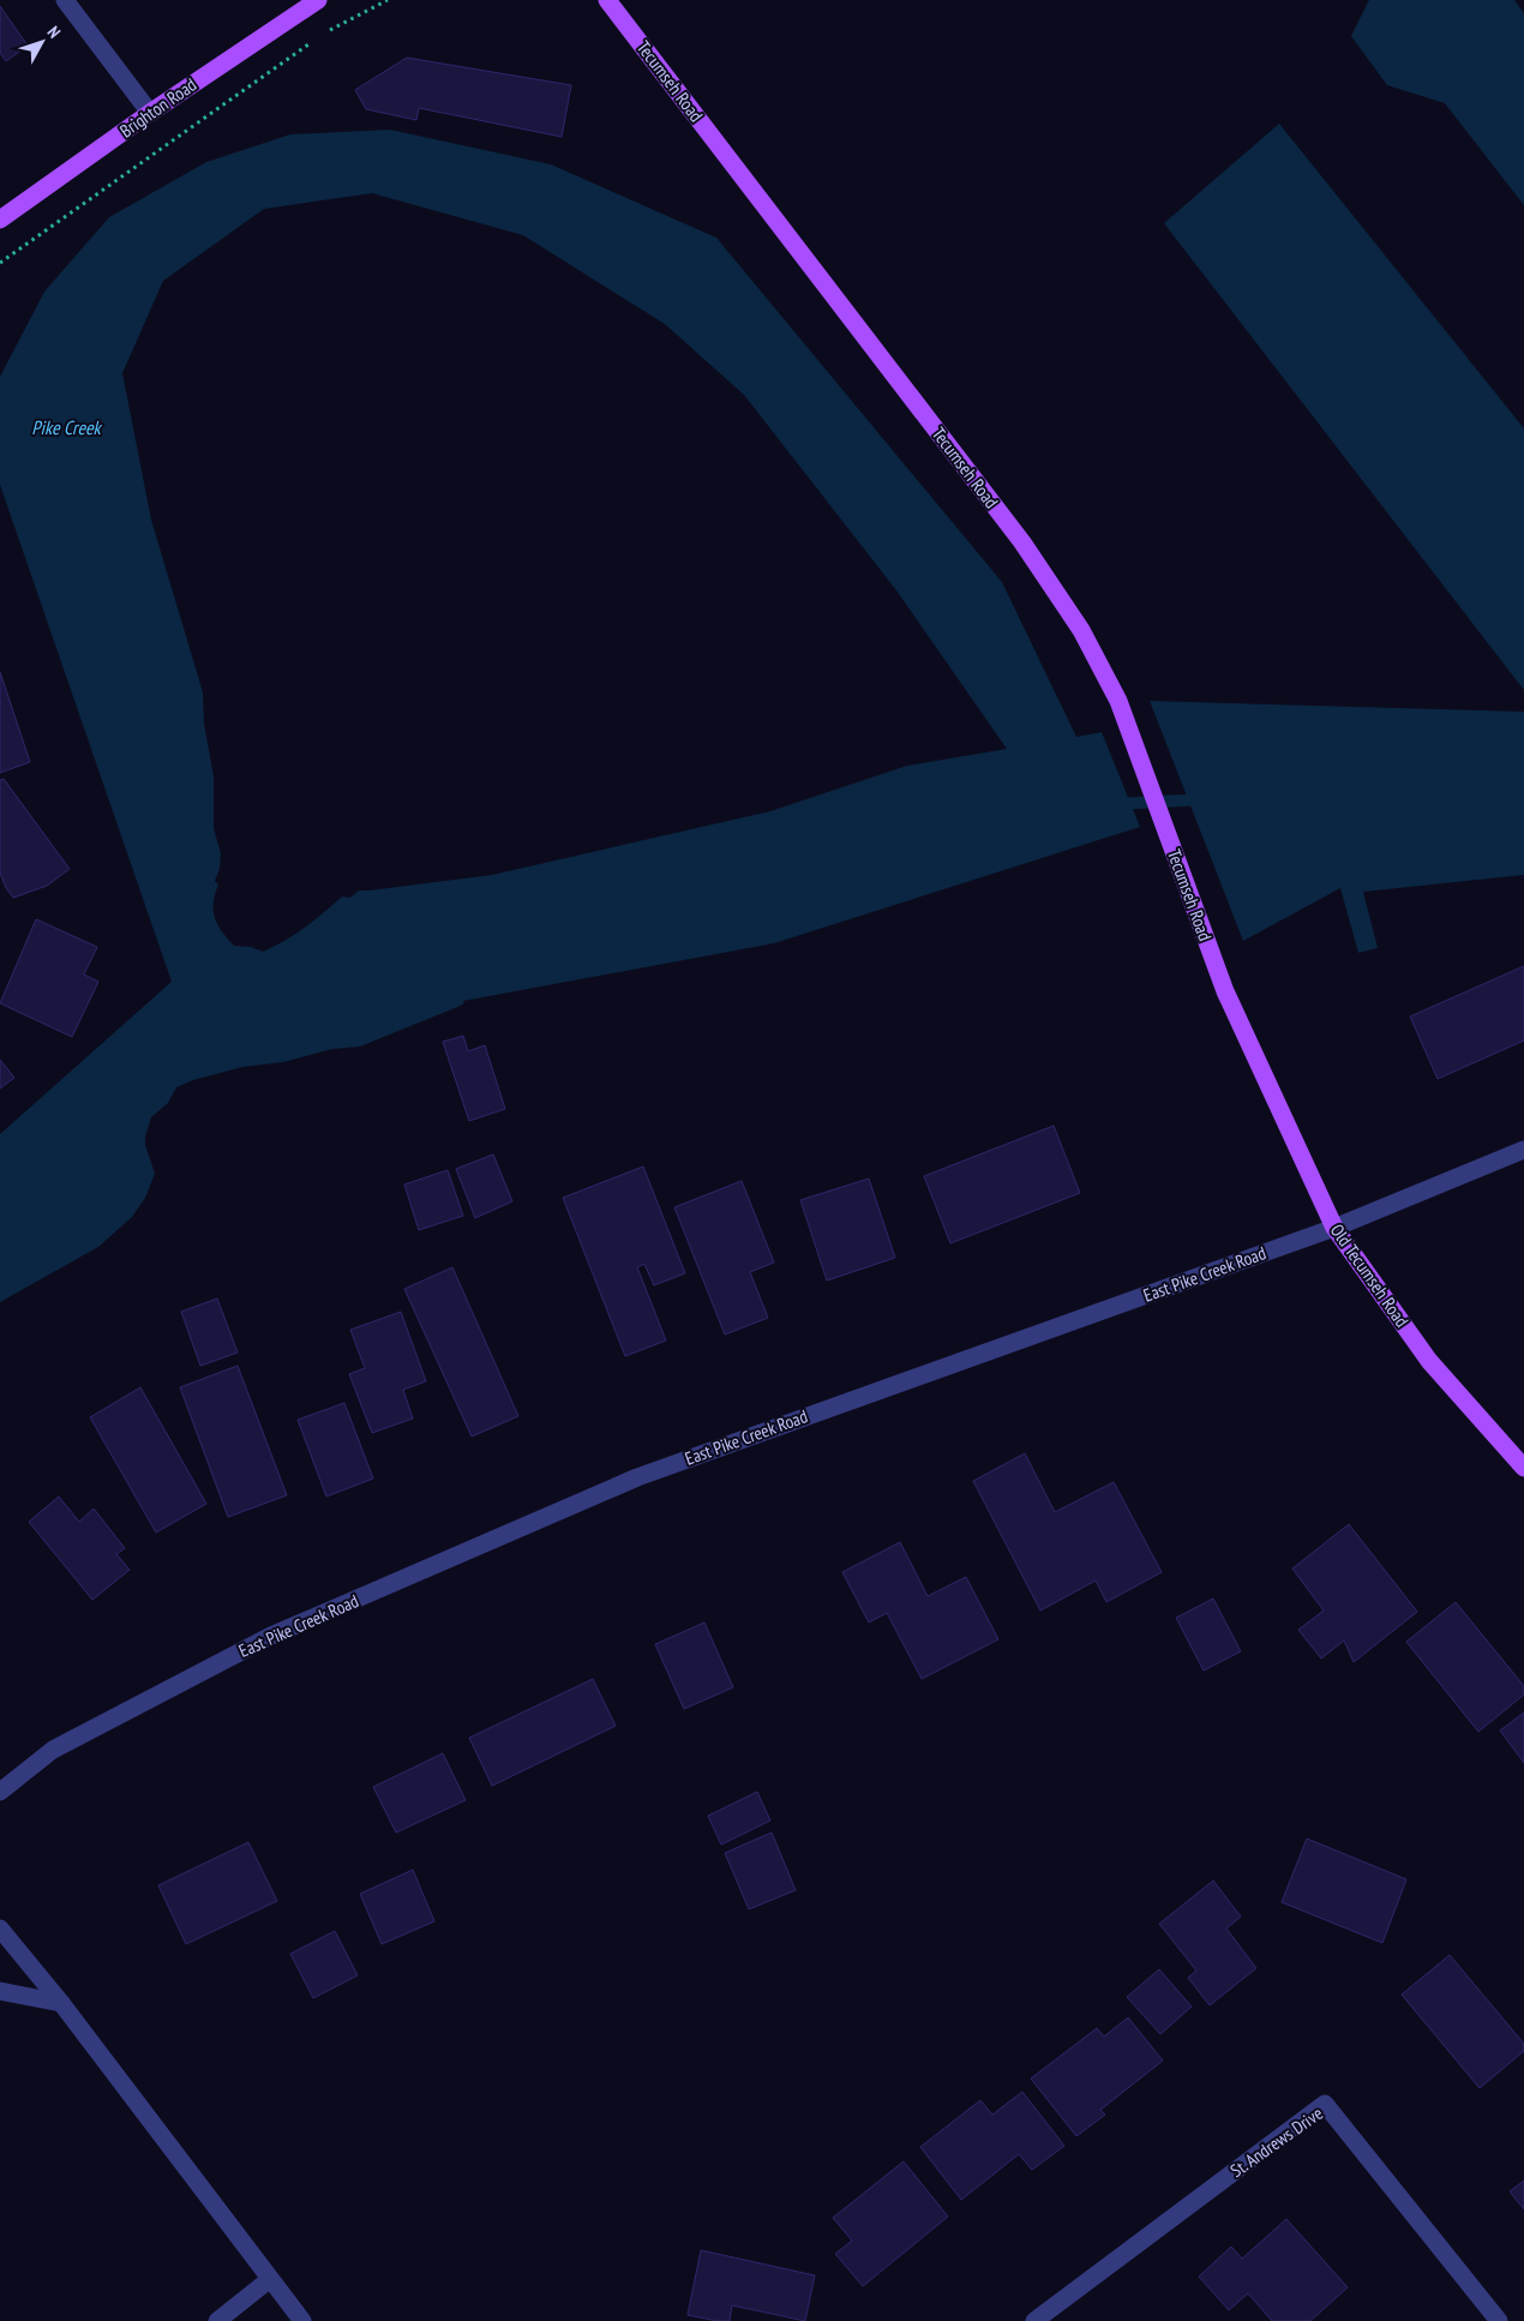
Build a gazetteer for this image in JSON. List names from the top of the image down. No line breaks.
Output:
{"streets":{"main road":["Tecumseh Road","Brighton Road","Old Tecumseh Road"],"street":["East Pike Creek Road","St. Andrews Drive"]},"crossings":[["Tecumseh Road","Old Tecumseh Road"],["East Pike Creek Road","Old Tecumseh Road"]],"water":["Pike Creek"],"north":"top right"}
